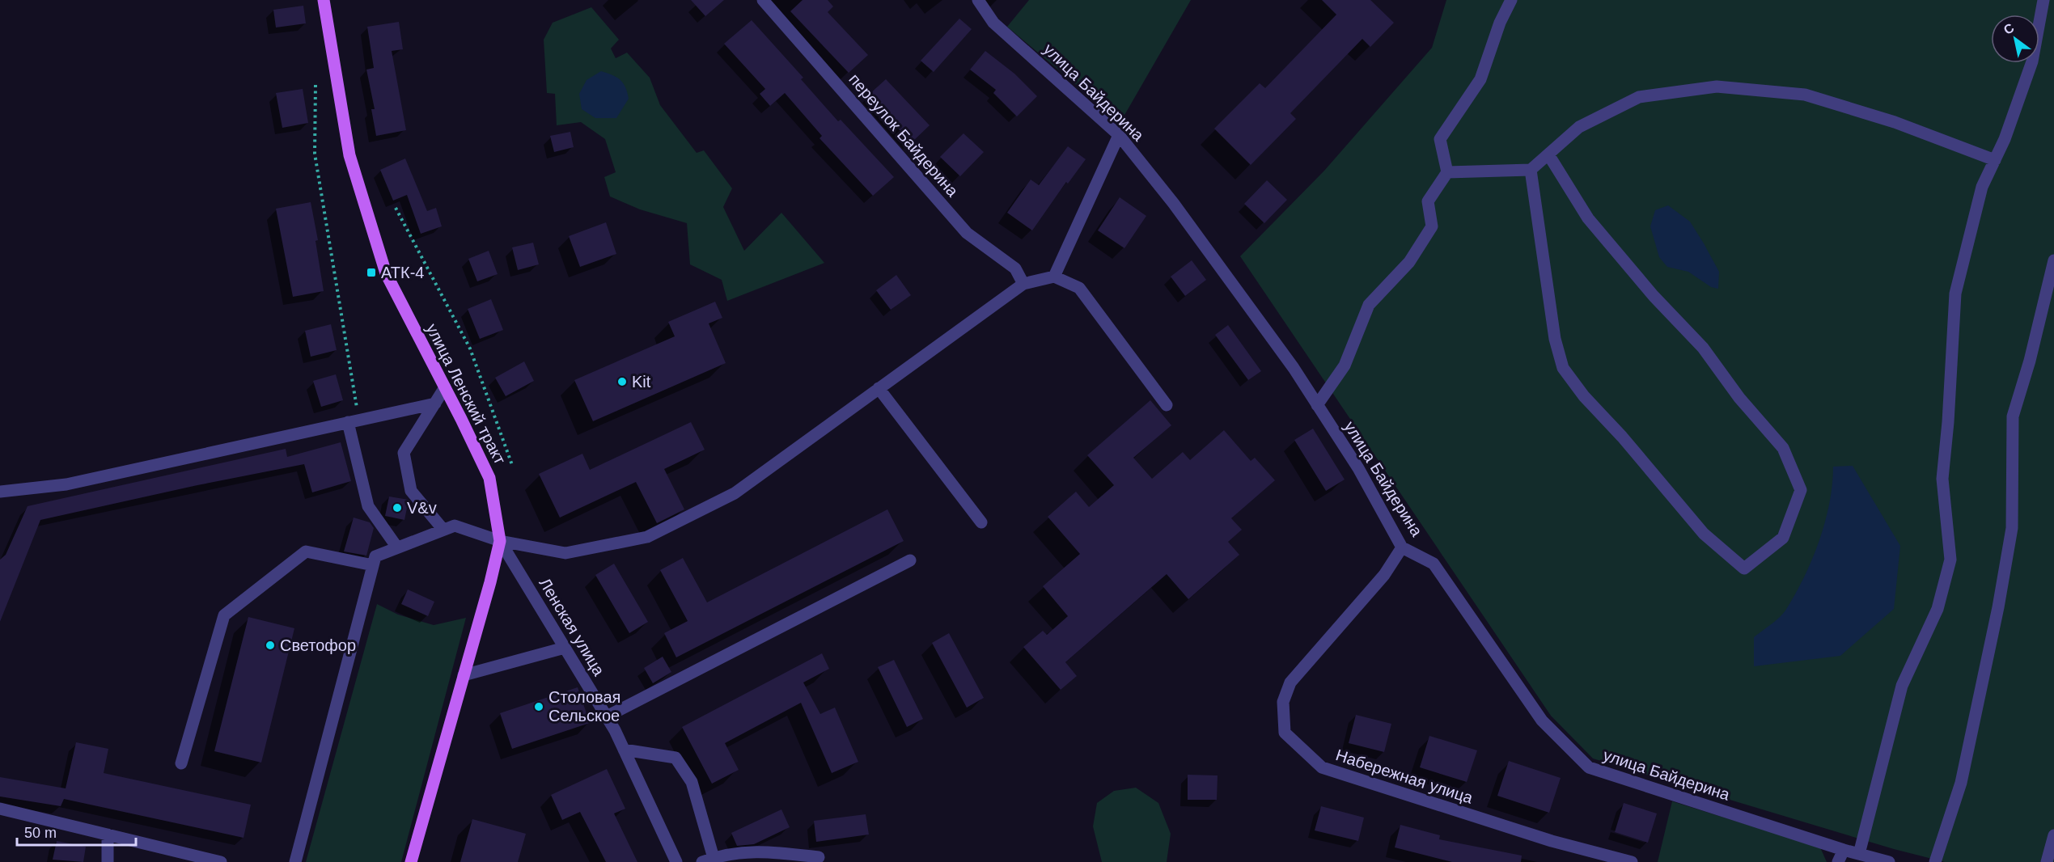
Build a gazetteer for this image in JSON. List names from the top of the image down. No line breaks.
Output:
{"streets":{"main road":["улица Ленский тракт"],"street":["улица Байдерина","переулок Байдерина","Ленская улица","Набережная улица"]},"crossings":[["улица Байдерина","Набережная улица"],["улица Ленский тракт","Ленская улица"]],"places":{"transit":["АТК-4"],"other":["Kit","V&v","Светофор","Столовая Сельское"]},"scale_bar":"50 m","north":"top left"}
